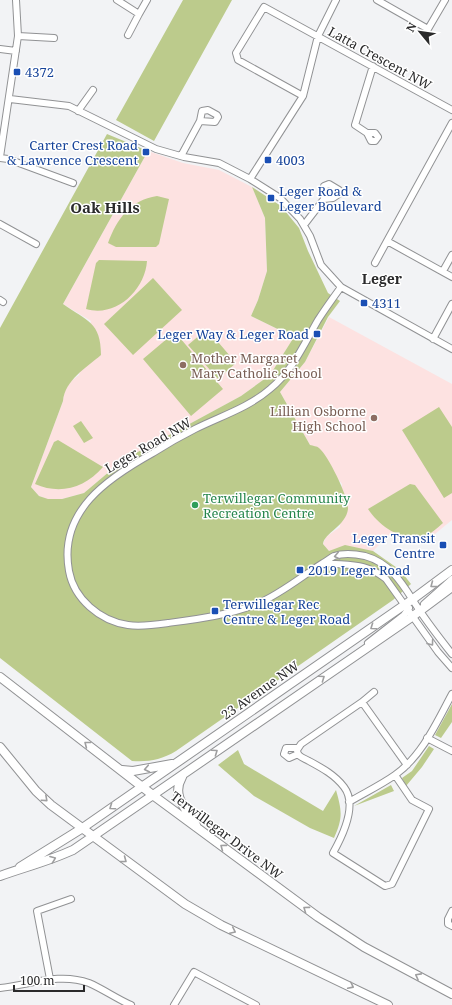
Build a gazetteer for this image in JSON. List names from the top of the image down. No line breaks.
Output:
{"streets":{"main road":["23 Avenue NW","Terwillegar Drive NW"],"street":["Latta Crescent NW","Leger Road NW"]},"crossings":[["Leger Road NW","23 Avenue NW"],["23 Avenue NW","Terwillegar Drive NW"]],"districts":["Oak Hills","Leger"],"places":{"transit":["4372","Carter Crest Road & Lawrence Crescent","4003","Leger Road & Leger Boulevard","4311","Leger Way & Leger Road","Leger Transit Centre","2019 Leger Road","Terwillegar Rec Centre & Leger Road"],"other":["Mother Margaret Mary Catholic School","Lillian Osborne High School","Terwillegar Community Recreation Centre"]},"scale_bar":"100 m","north":"top left"}
